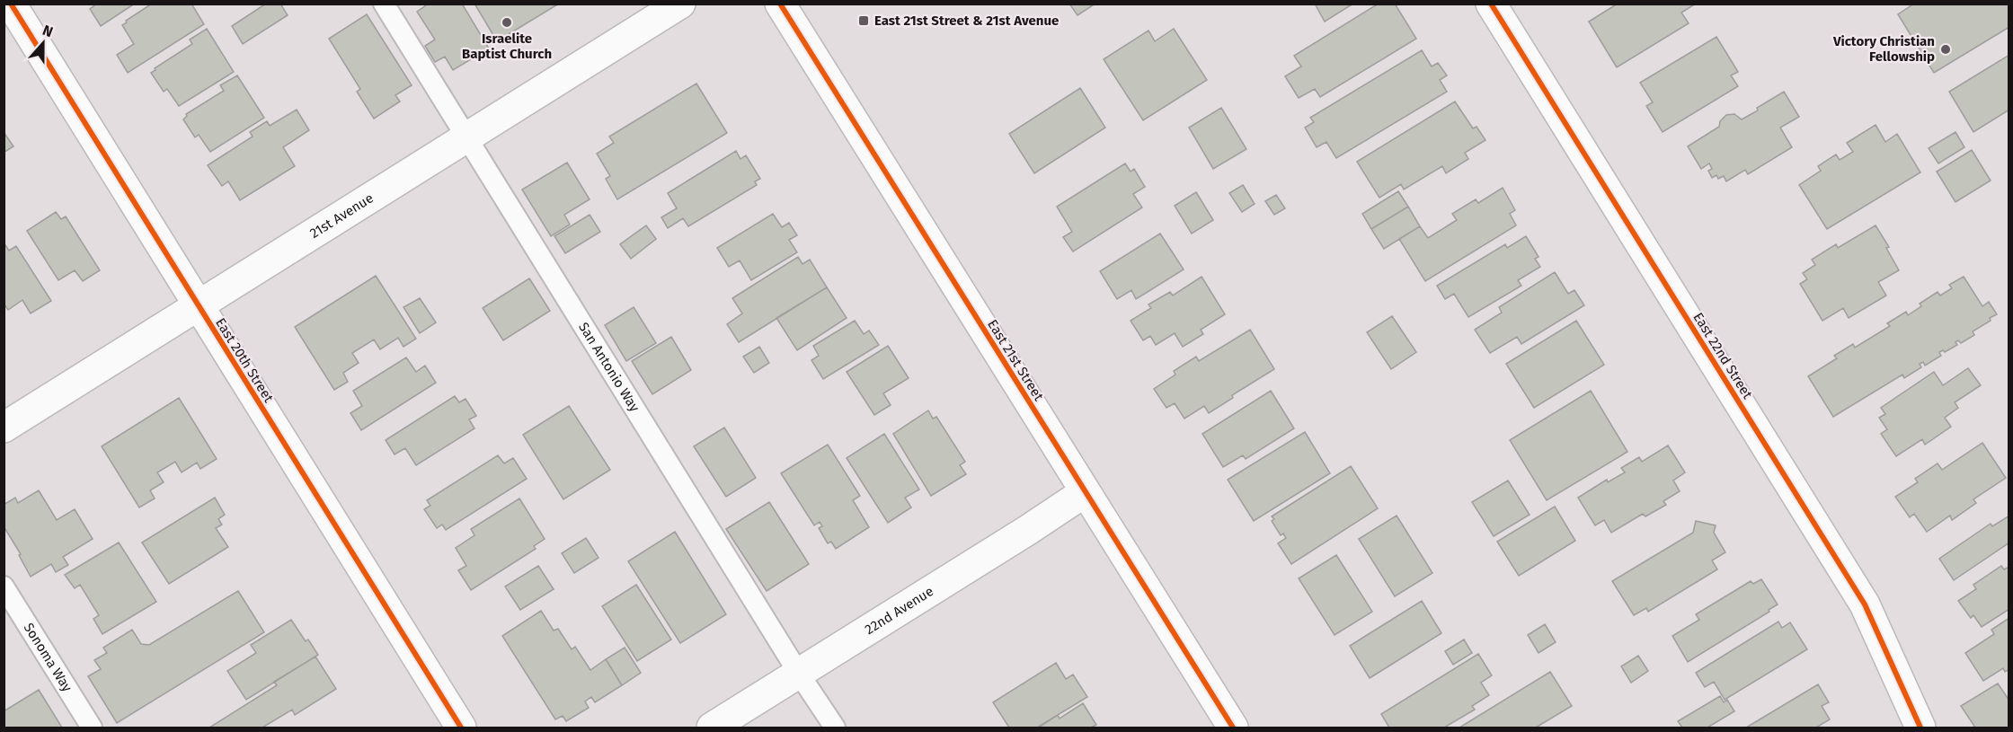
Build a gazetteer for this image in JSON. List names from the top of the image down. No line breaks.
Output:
{"streets":{"street":["21st Avenue","East 22nd Street","East 20th Street","East 21st Street","22nd Avenue"],"lane":["San Antonio Way","Sonoma Way"]},"crossings":[["21st Avenue","East 20th Street"],["21st Avenue","San Antonio Way"],["East 21st Street","22nd Avenue"],["San Antonio Way","22nd Avenue"]],"places":{"transit":["East 21st Street & 21st Avenue"],"other":["Israelite Baptist Church","Victory Christian Fellowship"]},"north":"top"}
